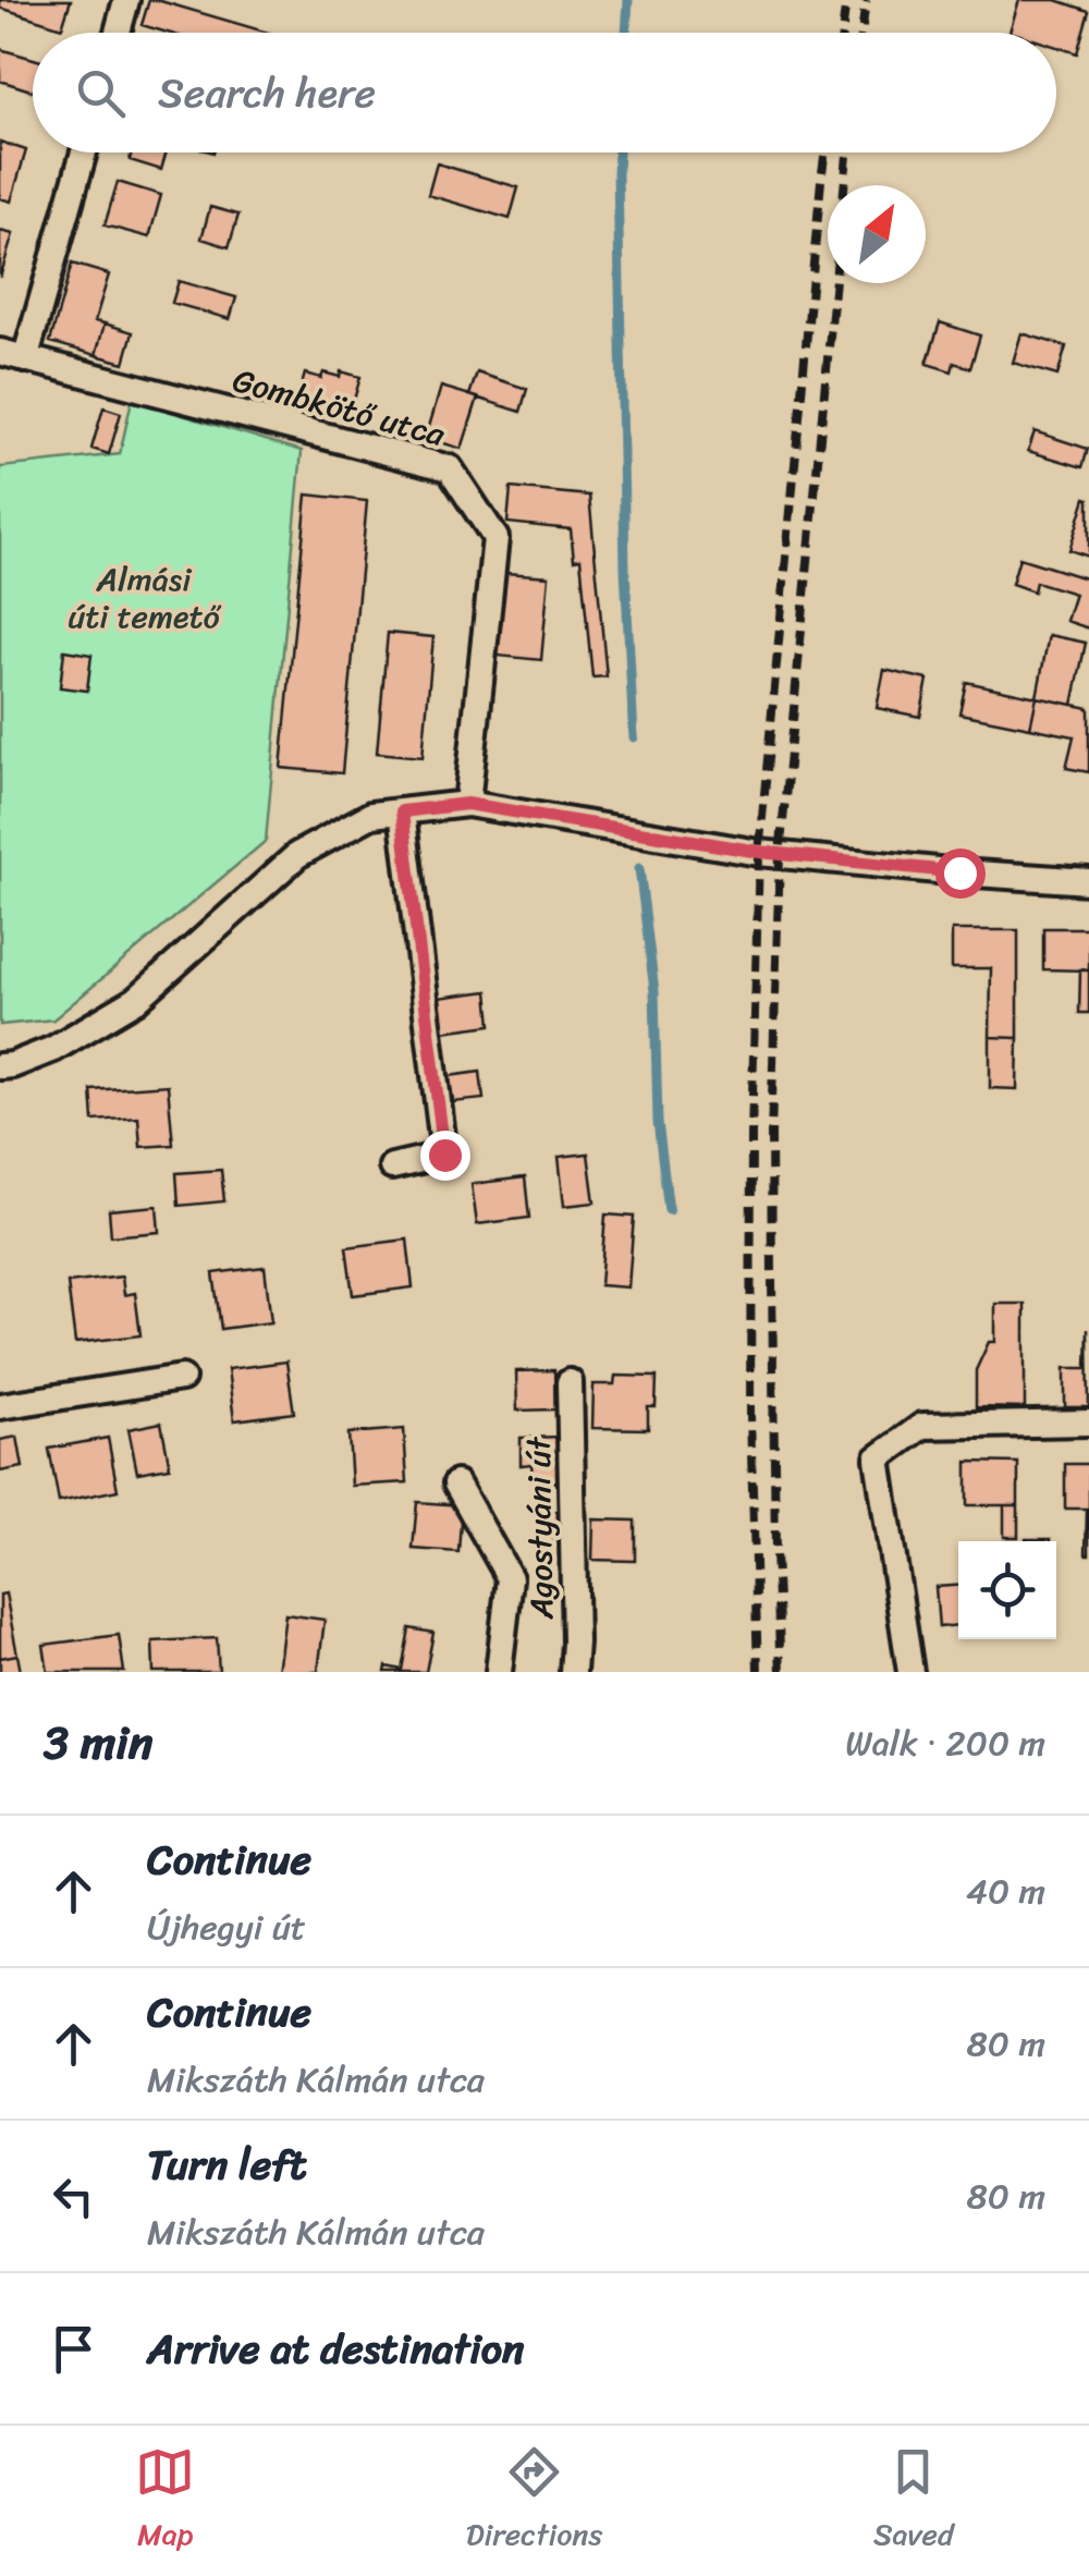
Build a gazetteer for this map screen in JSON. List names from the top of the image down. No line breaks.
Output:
{"streets":{"street":["Gombkötő utca","Agostyáni út"]},"parks":["Almási úti temető"],"north":"top right","page":{"search":"Search here","heading":["3 min","Walk · 200 m"],"list":[["Continue","Újhegyi út","40 m"],["Continue","Mikszáth Kálmán utca","80 m"],["Turn left","Mikszáth Kálmán utca","80 m"],"Arrive at destination"],"nav":["Map","Directions","Saved"]}}
